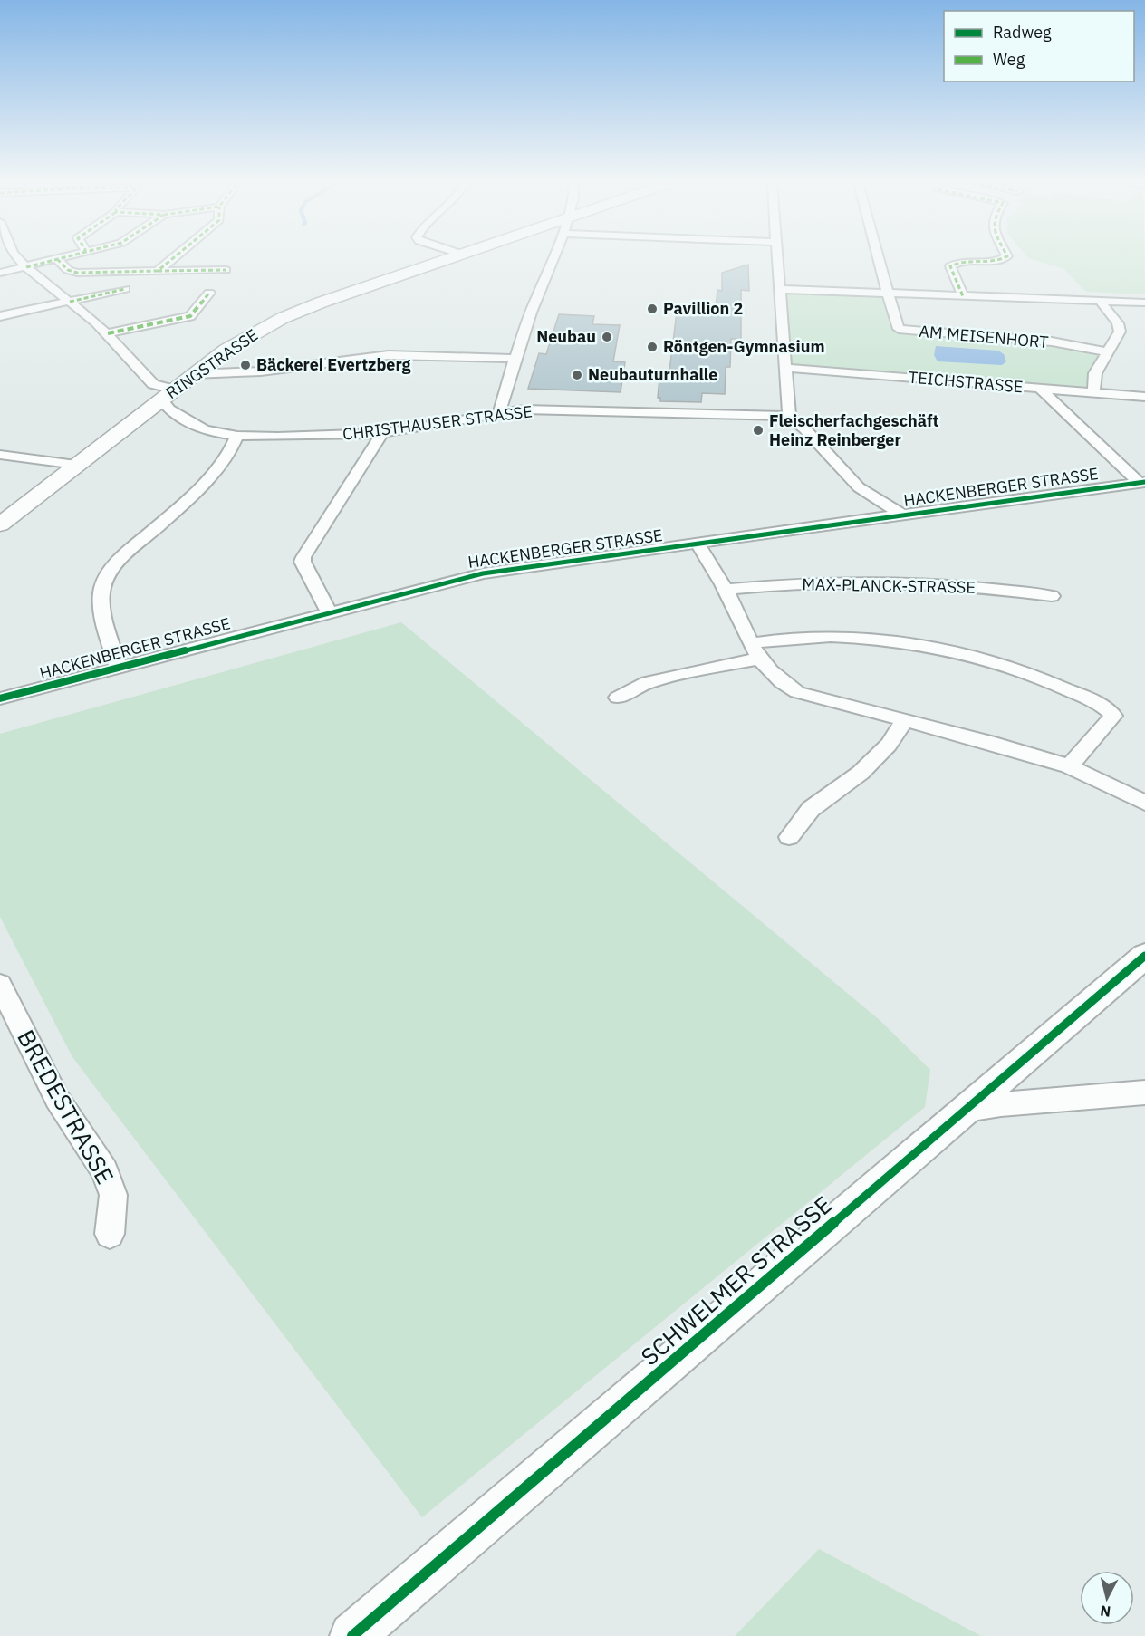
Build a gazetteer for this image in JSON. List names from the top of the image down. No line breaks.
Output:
{"streets":{"main road":["RINGSTRASSE"],"street":["AM MEISENHORT","TEICHSTRASSE","CHRISTHAUSER STRASSE","HACKENBERGER STRASSE","MAX-PLANCK-STRASSE","BREDESTRASSE","SCHWELMER STRASSE"]},"crossings":[["RINGSTRASSE","CHRISTHAUSER STRASSE"]],"places":["Pavillion 2","Neubau","Röntgen-Gymnasium","Bäckerei Evertzberg","Neubauturnhalle","Fleischerfachgeschäft Heinz Reinberger"],"legend":["Radweg","Weg"],"north":"bottom"}
